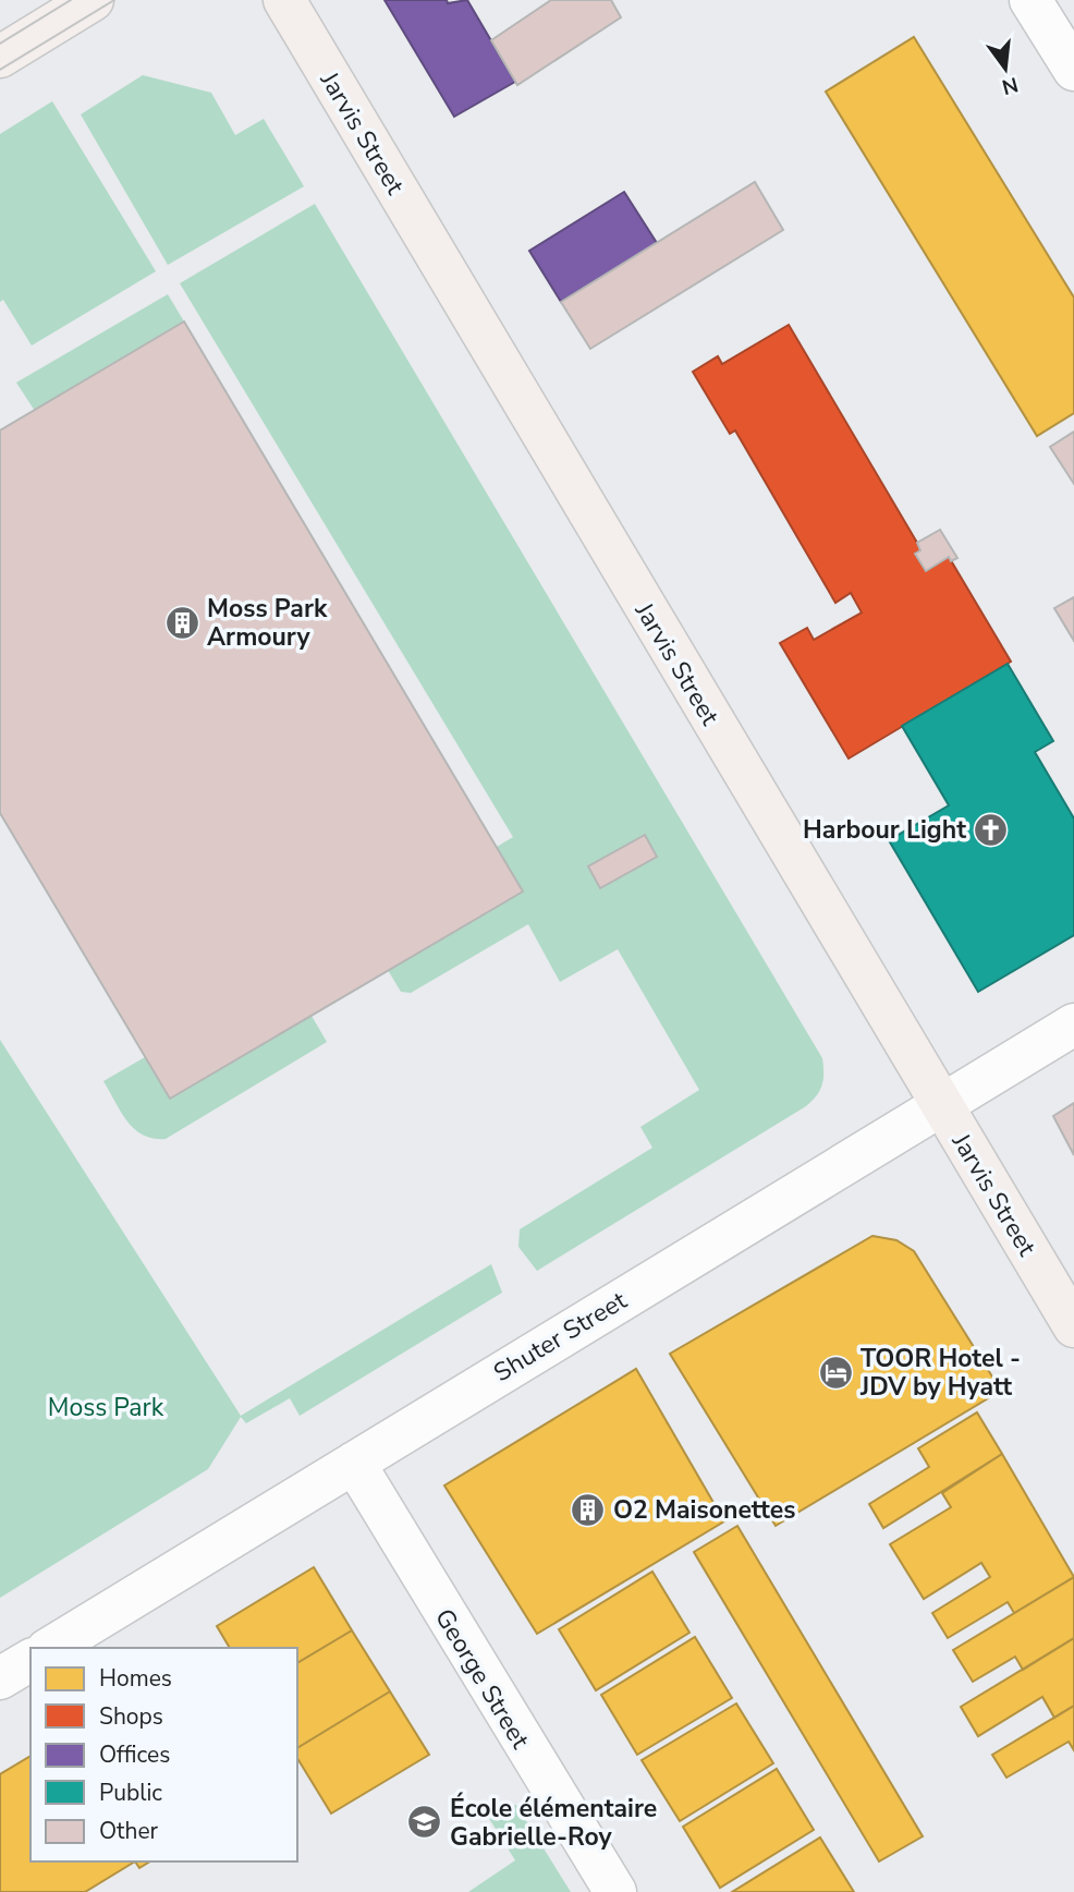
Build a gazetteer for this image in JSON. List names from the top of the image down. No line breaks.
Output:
{"streets":{"main road":["Jarvis Street"],"street":["Shuter Street","George Street"]},"crossings":[["Jarvis Street","Shuter Street"],["Shuter Street","George Street"]],"parks":["Moss Park"],"places":{"building":["Moss Park Armoury","O2 Maisonettes"],"church":["Harbour Light"],"hotel":["TOOR Hotel - JDV by Hyatt"],"school or university":["École élémentaire Gabrielle-Roy"]},"legend":["Homes","Shops","Offices","Public","Other"],"north":"bottom"}
